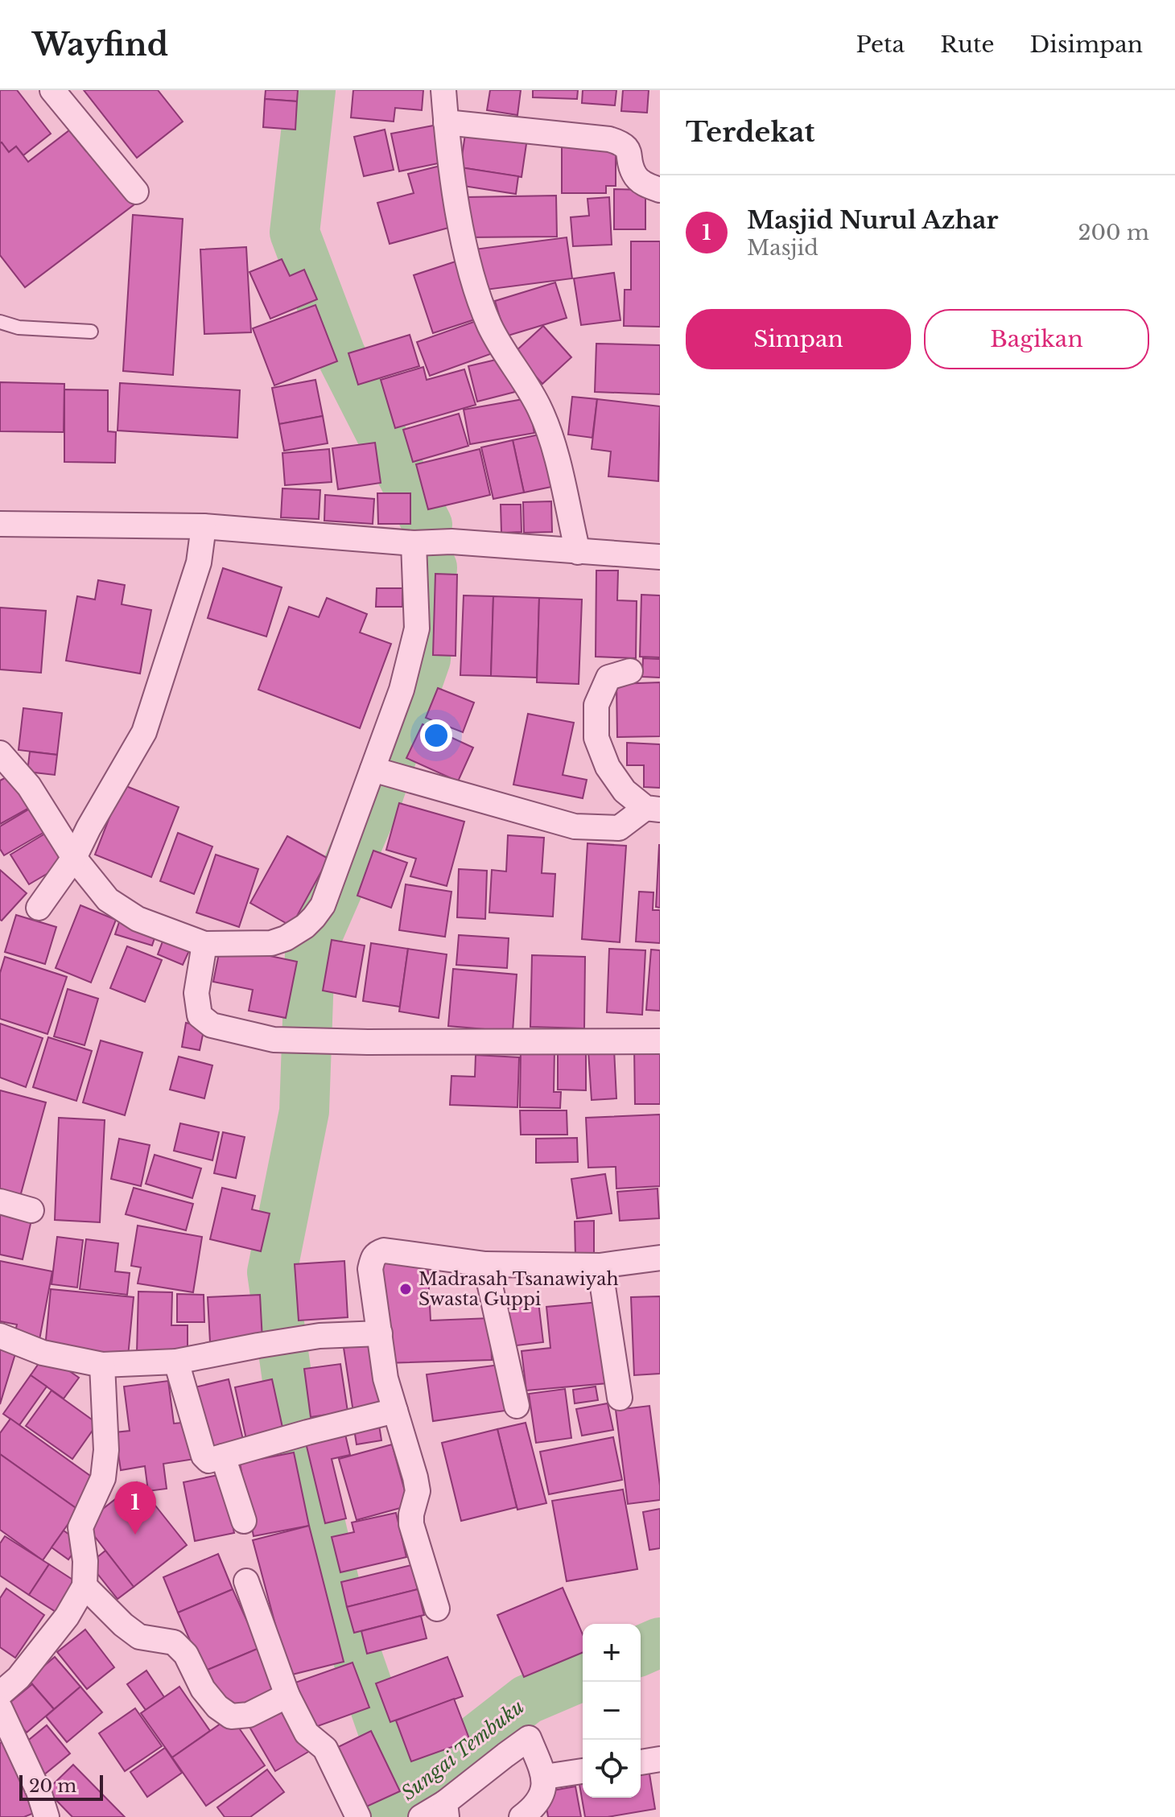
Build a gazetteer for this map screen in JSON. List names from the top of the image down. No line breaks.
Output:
{"water":["Sungai Tembuku"],"places":["Madrasah Tsanawiyah Swasta Guppi"],"scale_bar":"20 m","page":{"header":"Wayfind","nav":["Peta","Rute","Disimpan"],"heading":"Terdekat","list":[{"mark":"1","name":"Masjid Nurul Azhar","note":"Masjid","value":"200 m"}],"buttons":["Simpan","Bagikan"],"pins":"1","map_buttons":["+","−"],"scale":"20 m"}}
